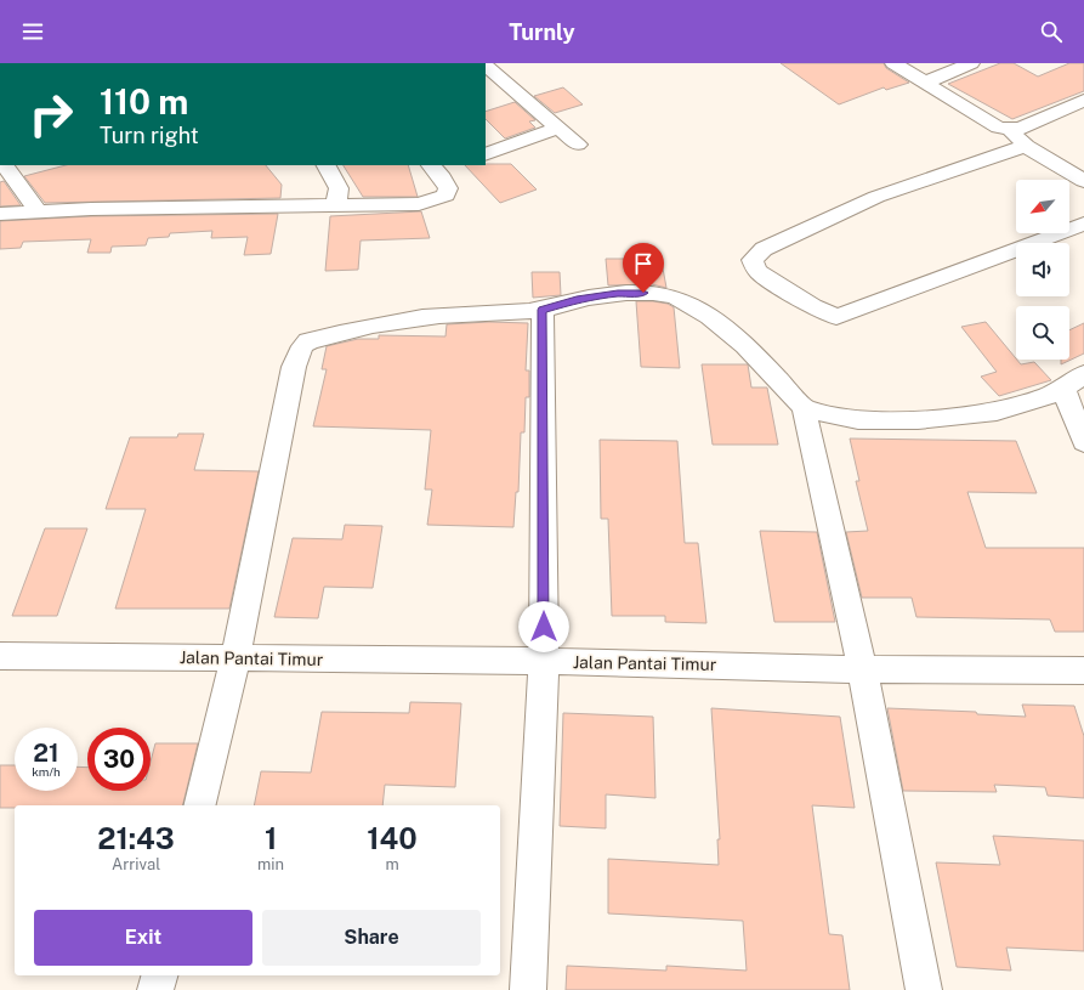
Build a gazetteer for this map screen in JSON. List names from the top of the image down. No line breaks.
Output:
{"streets":{"street":["Jalan Pantai Timur"]},"north":"bottom left","page":{"header":"Turnly","turn":["110 m","Turn right"],"speed":"21 km/h","limit":"30","eta":["21:43","Arrival","1","min","140","m"],"buttons":["Exit","Share"]}}
